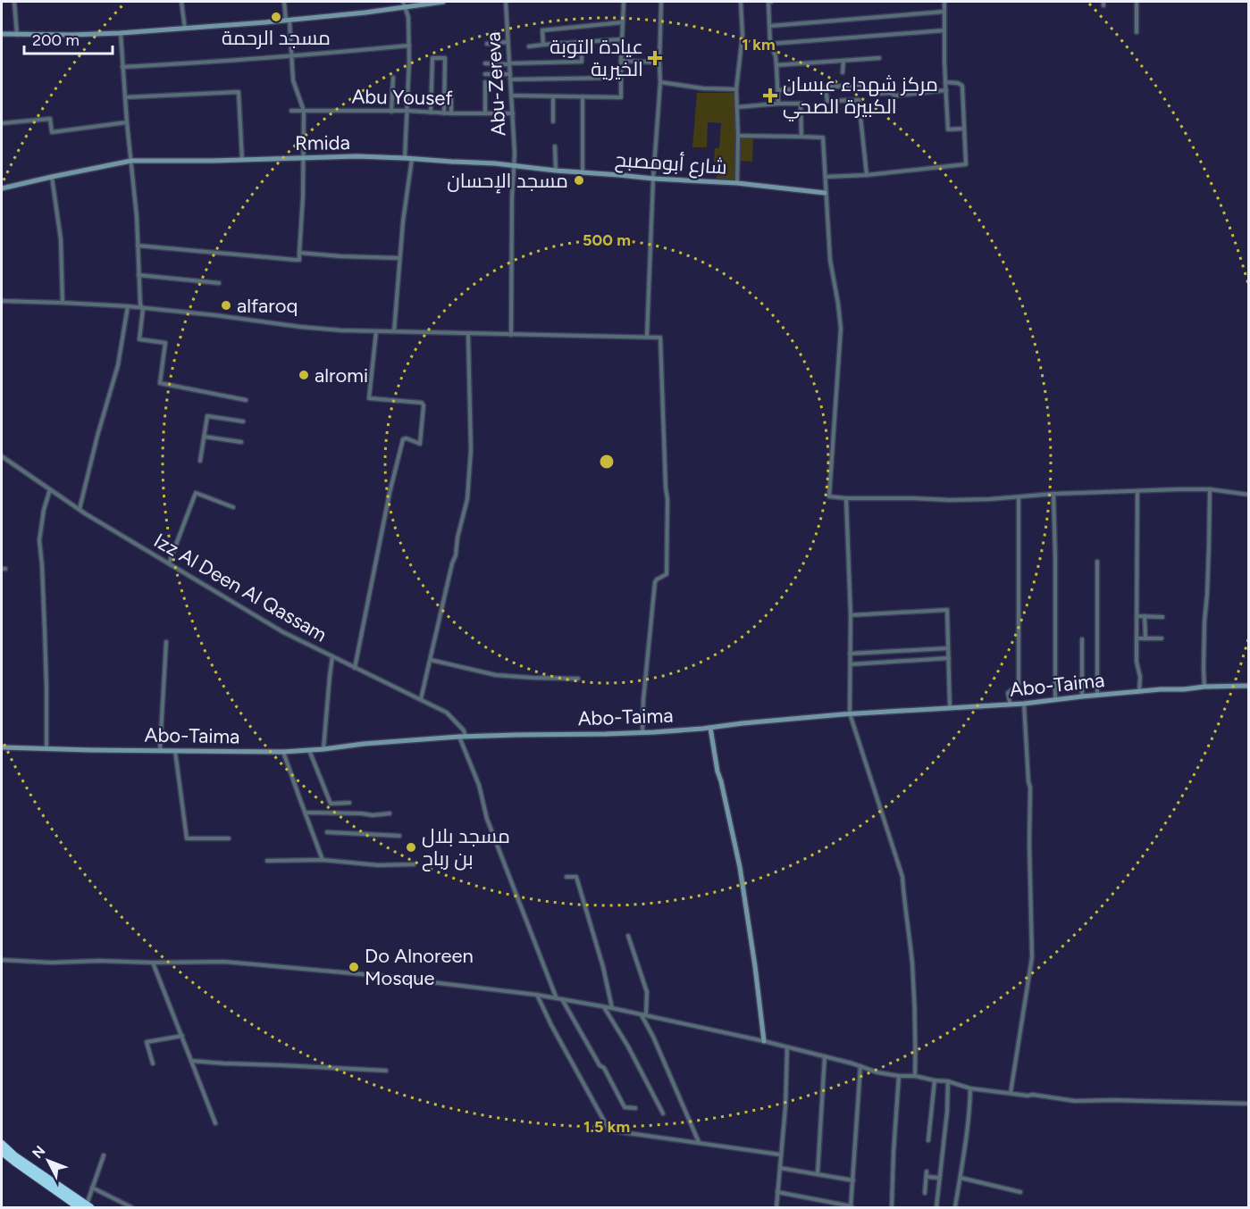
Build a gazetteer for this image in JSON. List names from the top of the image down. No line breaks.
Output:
{"streets":{"street":["Abu-Zereva","Abu Yousef","Rmida","شارع أبومصبح","Izz Al Deen Al Qassam","Abo-Taima"]},"crossings":[["Abu-Zereva","Abu Yousef"],["Abu-Zereva","Rmida"],["Abu-Zereva","شارع أبومصبح"],["Rmida","شارع أبومصبح"],["Izz Al Deen Al Qassam","Abo-Taima"]],"places":{"other":["مسجد الرحمة","مسجد الإحسان","alfaroq","alromi","مسجد بلال بن رباح","Do Alnoreen Mosque"],"health":["عيادة التوبة الخيرية","مركز شهداء عبسان الكبيرة الصحي"]},"scale_bar":"200 m","north":"top left","rings":["1 km","500 m","1.5 km"]}
